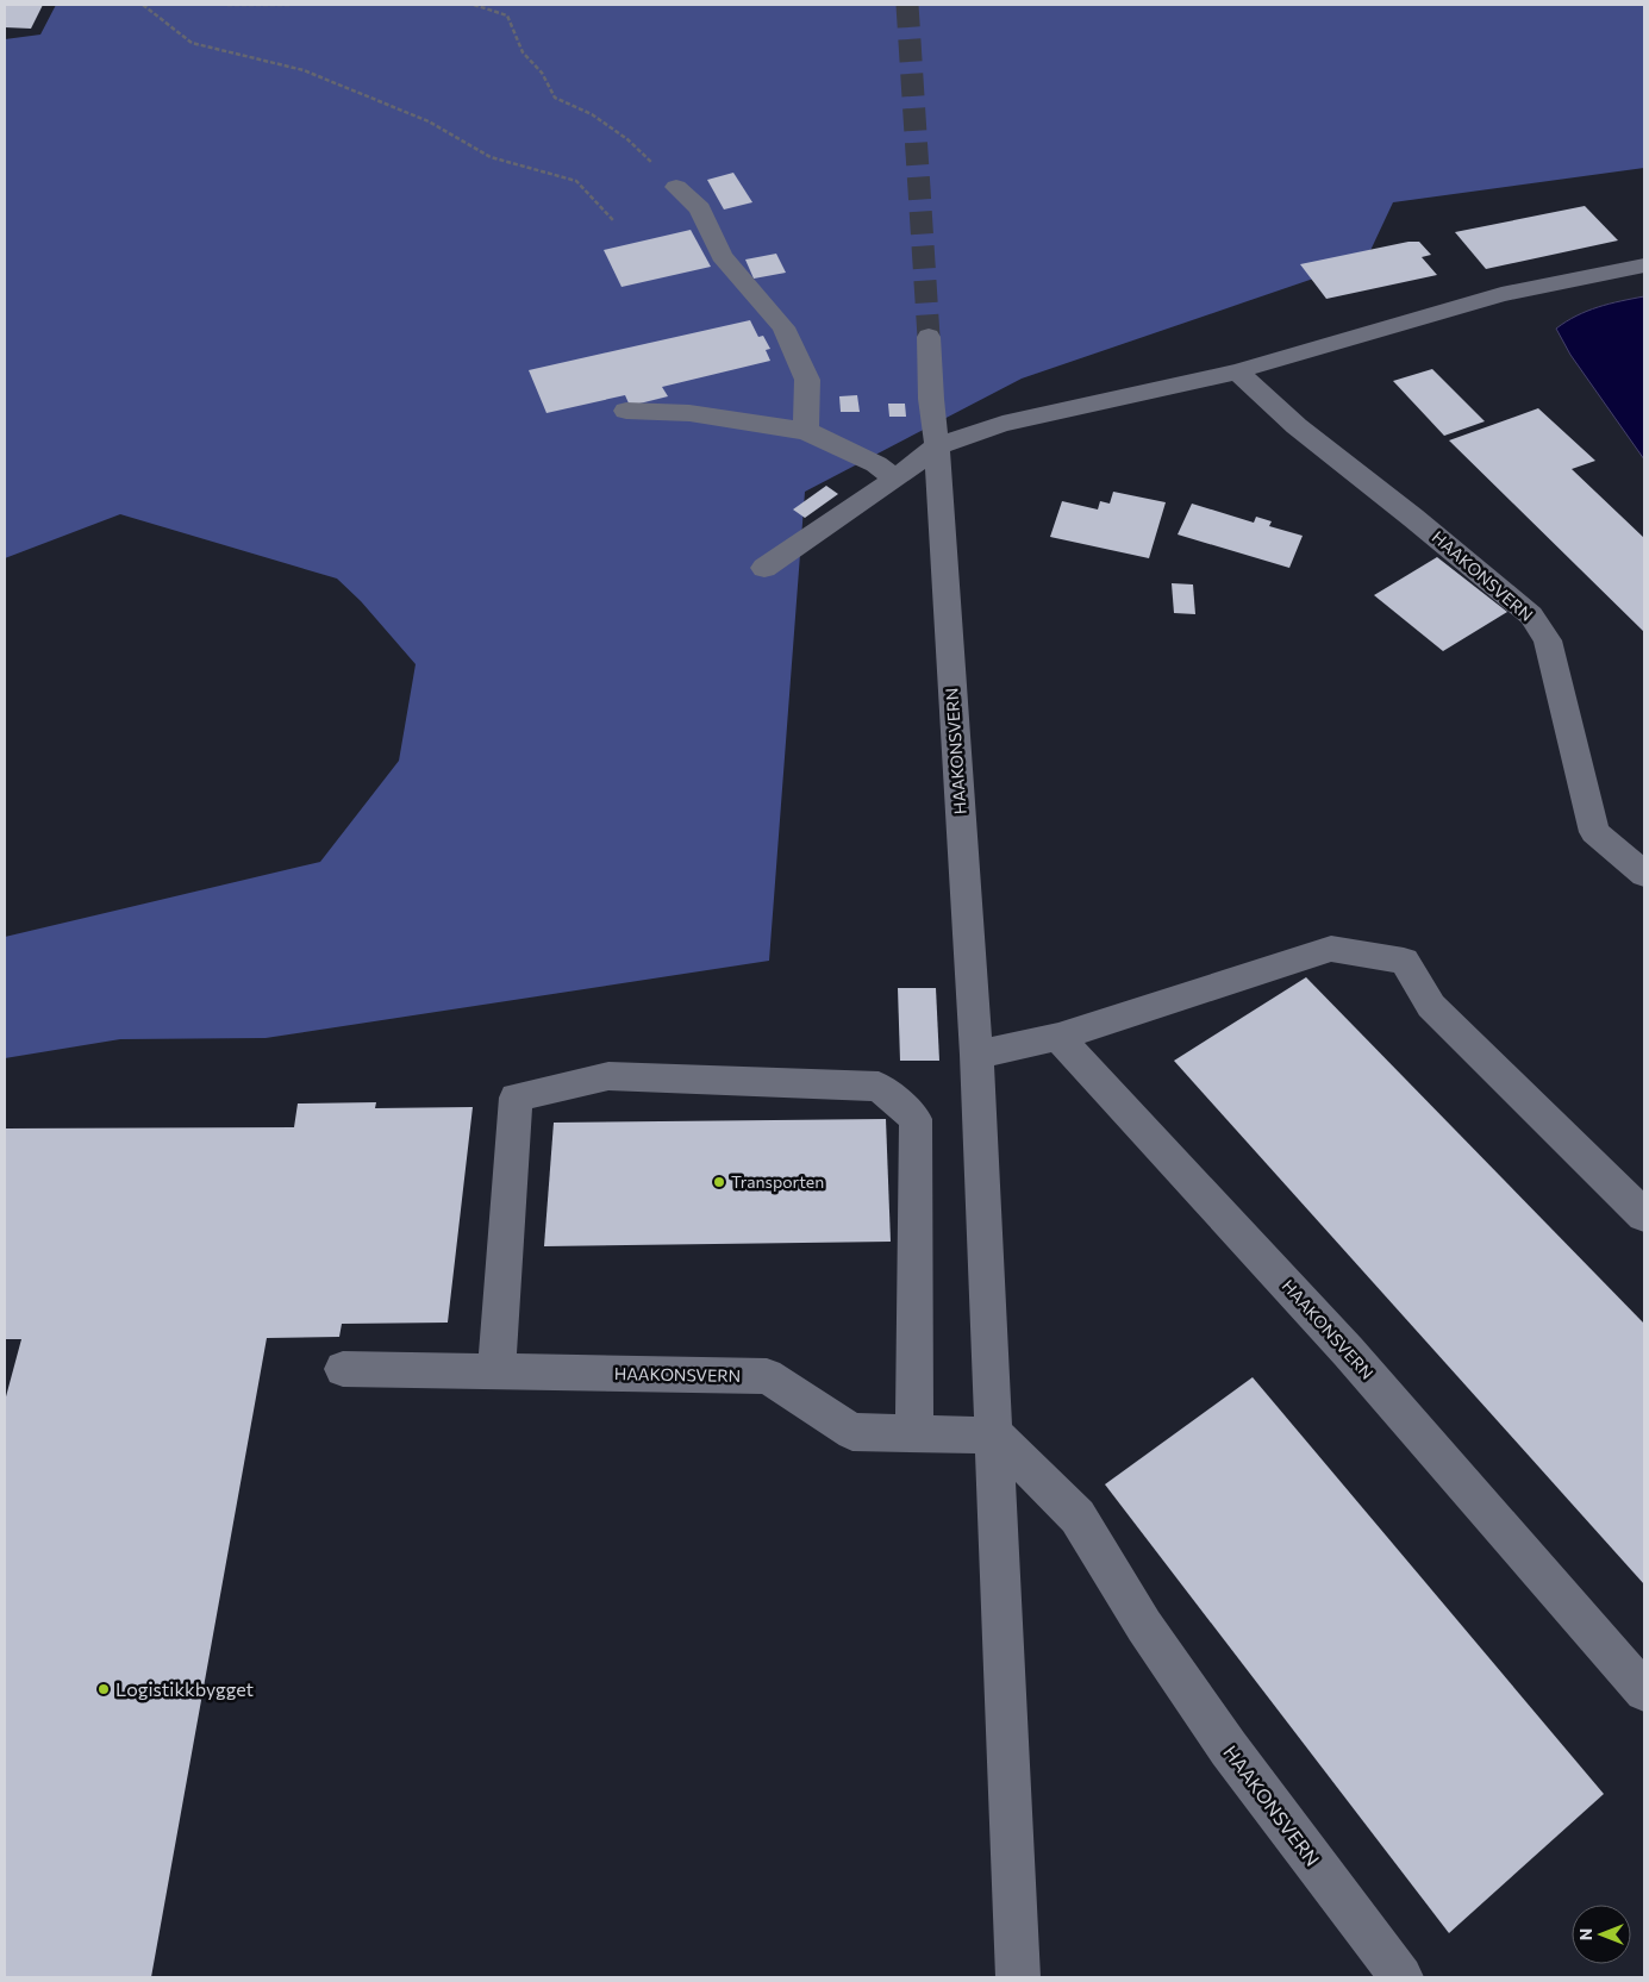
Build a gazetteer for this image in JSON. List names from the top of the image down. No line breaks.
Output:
{"streets":{"street":["HAAKONSVERN"]},"places":["Transporten","Logistikkbygget"],"north":"left"}
